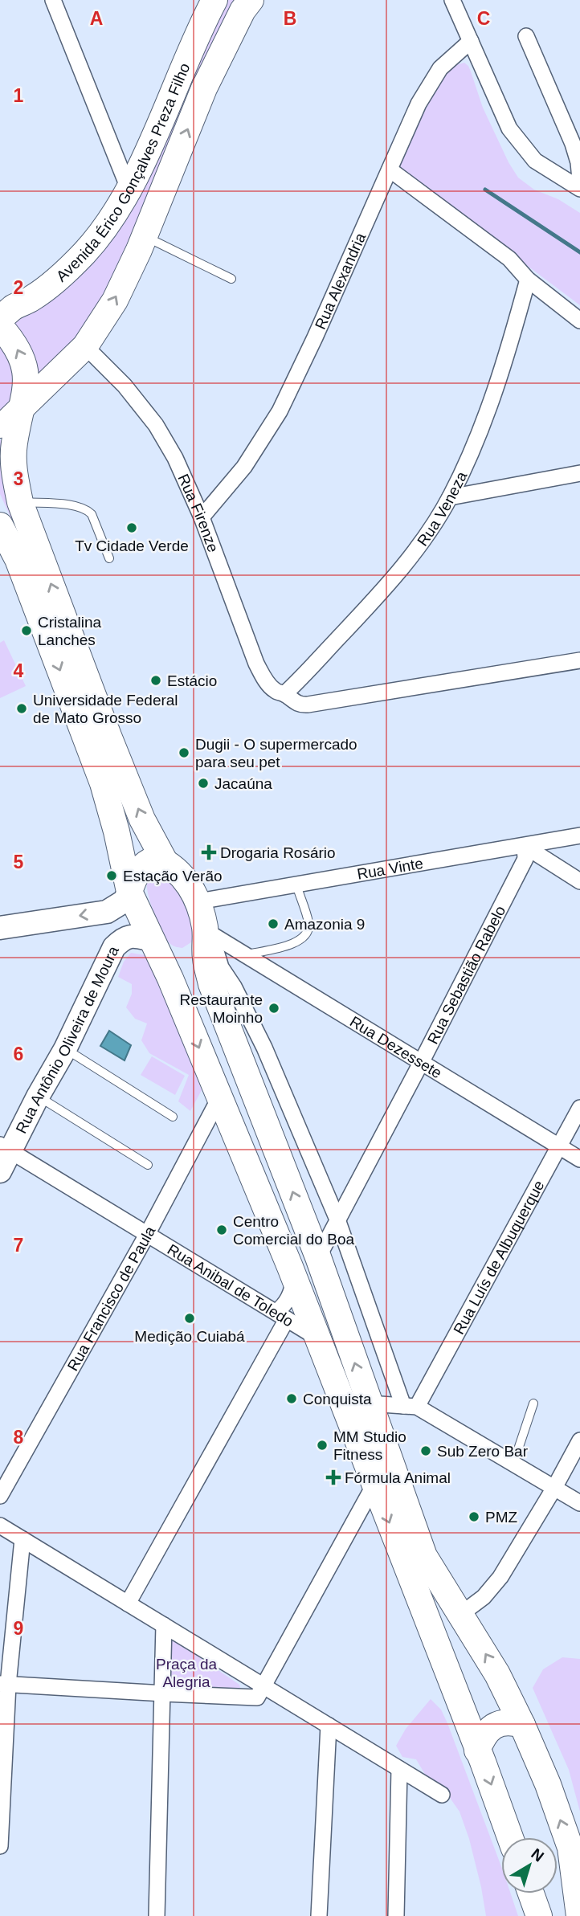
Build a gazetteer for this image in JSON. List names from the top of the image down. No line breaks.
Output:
{"streets":{"main road":["Avenida Érico Gonçalves Preza Filho"],"street":["Rua Alexandria","Rua Veneza","Rua Firenze","Rua Vinte","Rua Sebastião Rabelo","Rua Antônio Oliveira de Moura","Rua Dezessete","Rua Luís de Albuquerque","Rua Anibal de Toledo","Rua Francisco de Paula"]},"crossings":[["Avenida Érico Gonçalves Preza Filho","Rua Firenze"],["Rua Alexandria","Rua Firenze"],["Rua Veneza","Rua Firenze"],["Rua Vinte","Rua Sebastião Rabelo"],["Rua Sebastião Rabelo","Rua Dezessete"],["Rua Antônio Oliveira de Moura","Rua Anibal de Toledo"],["Rua Dezessete","Rua Luís de Albuquerque"],["Rua Anibal de Toledo","Rua Francisco de Paula"]],"parks":["Praça da Alegria"],"places":{"other":["Tv Cidade Verde","Cristalina Lanches","Estácio","Universidade Federal de Mato Grosso","Dugii - O supermercado para seu pet","Jacaúna","Estação Verão","Amazonia 9","Restaurante Moinho","Centro Comercial do Boa","Medição Cuiabá","Conquista","MM Studio Fitness","Sub Zero Bar","PMZ"],"health":["Drogaria Rosário","Fórmula Animal"]},"north":"top right","grid":{"columns":["A","B","C"],"rows":["1","2","3","4","5","6","7","8","9"]}}
